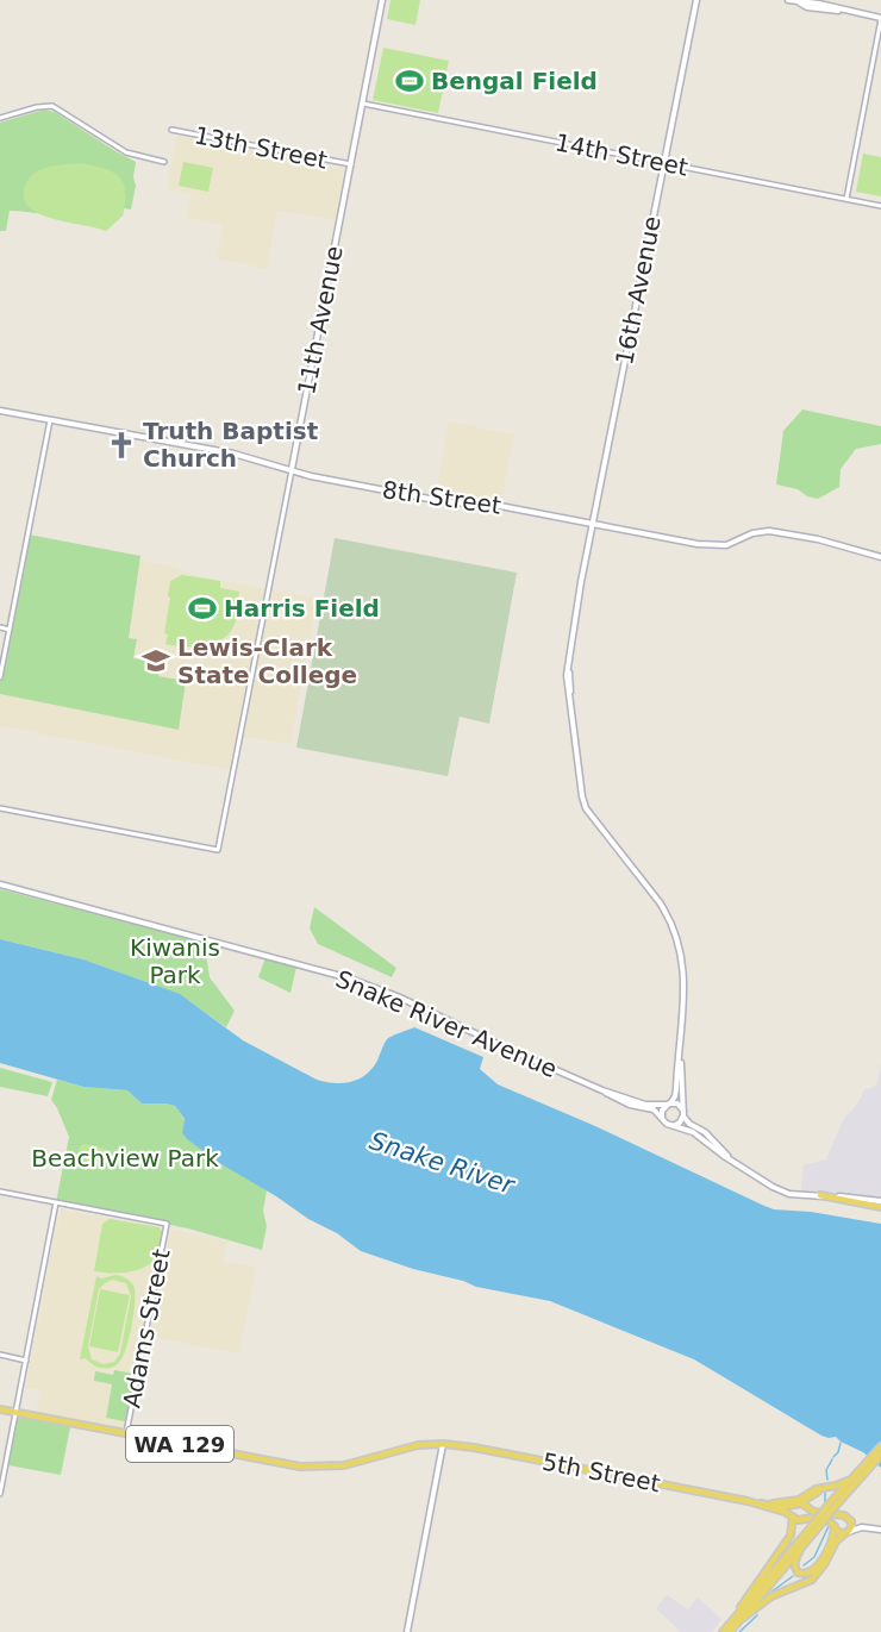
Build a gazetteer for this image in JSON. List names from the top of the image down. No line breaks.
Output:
{"streets":{"main road":["16th Avenue","11th Avenue","8th Street","Snake River Avenue","WA 129","5th Street"],"street":["13th Street","14th Street","Adams Street"]},"crossings":[["13th Street","11th Avenue"],["14th Street","16th Avenue"],["14th Street","11th Avenue"],["16th Avenue","8th Street"],["11th Avenue","8th Street"],["Adams Street","WA 129"],["WA 129","5th Street"]],"water":["Snake River"],"parks":["Kiwanis Park","Beachview Park"],"places":{"sports":["Bengal Field","Harris Field"],"church":["Truth Baptist Church"],"school or university":["Lewis-Clark State College"]}}
